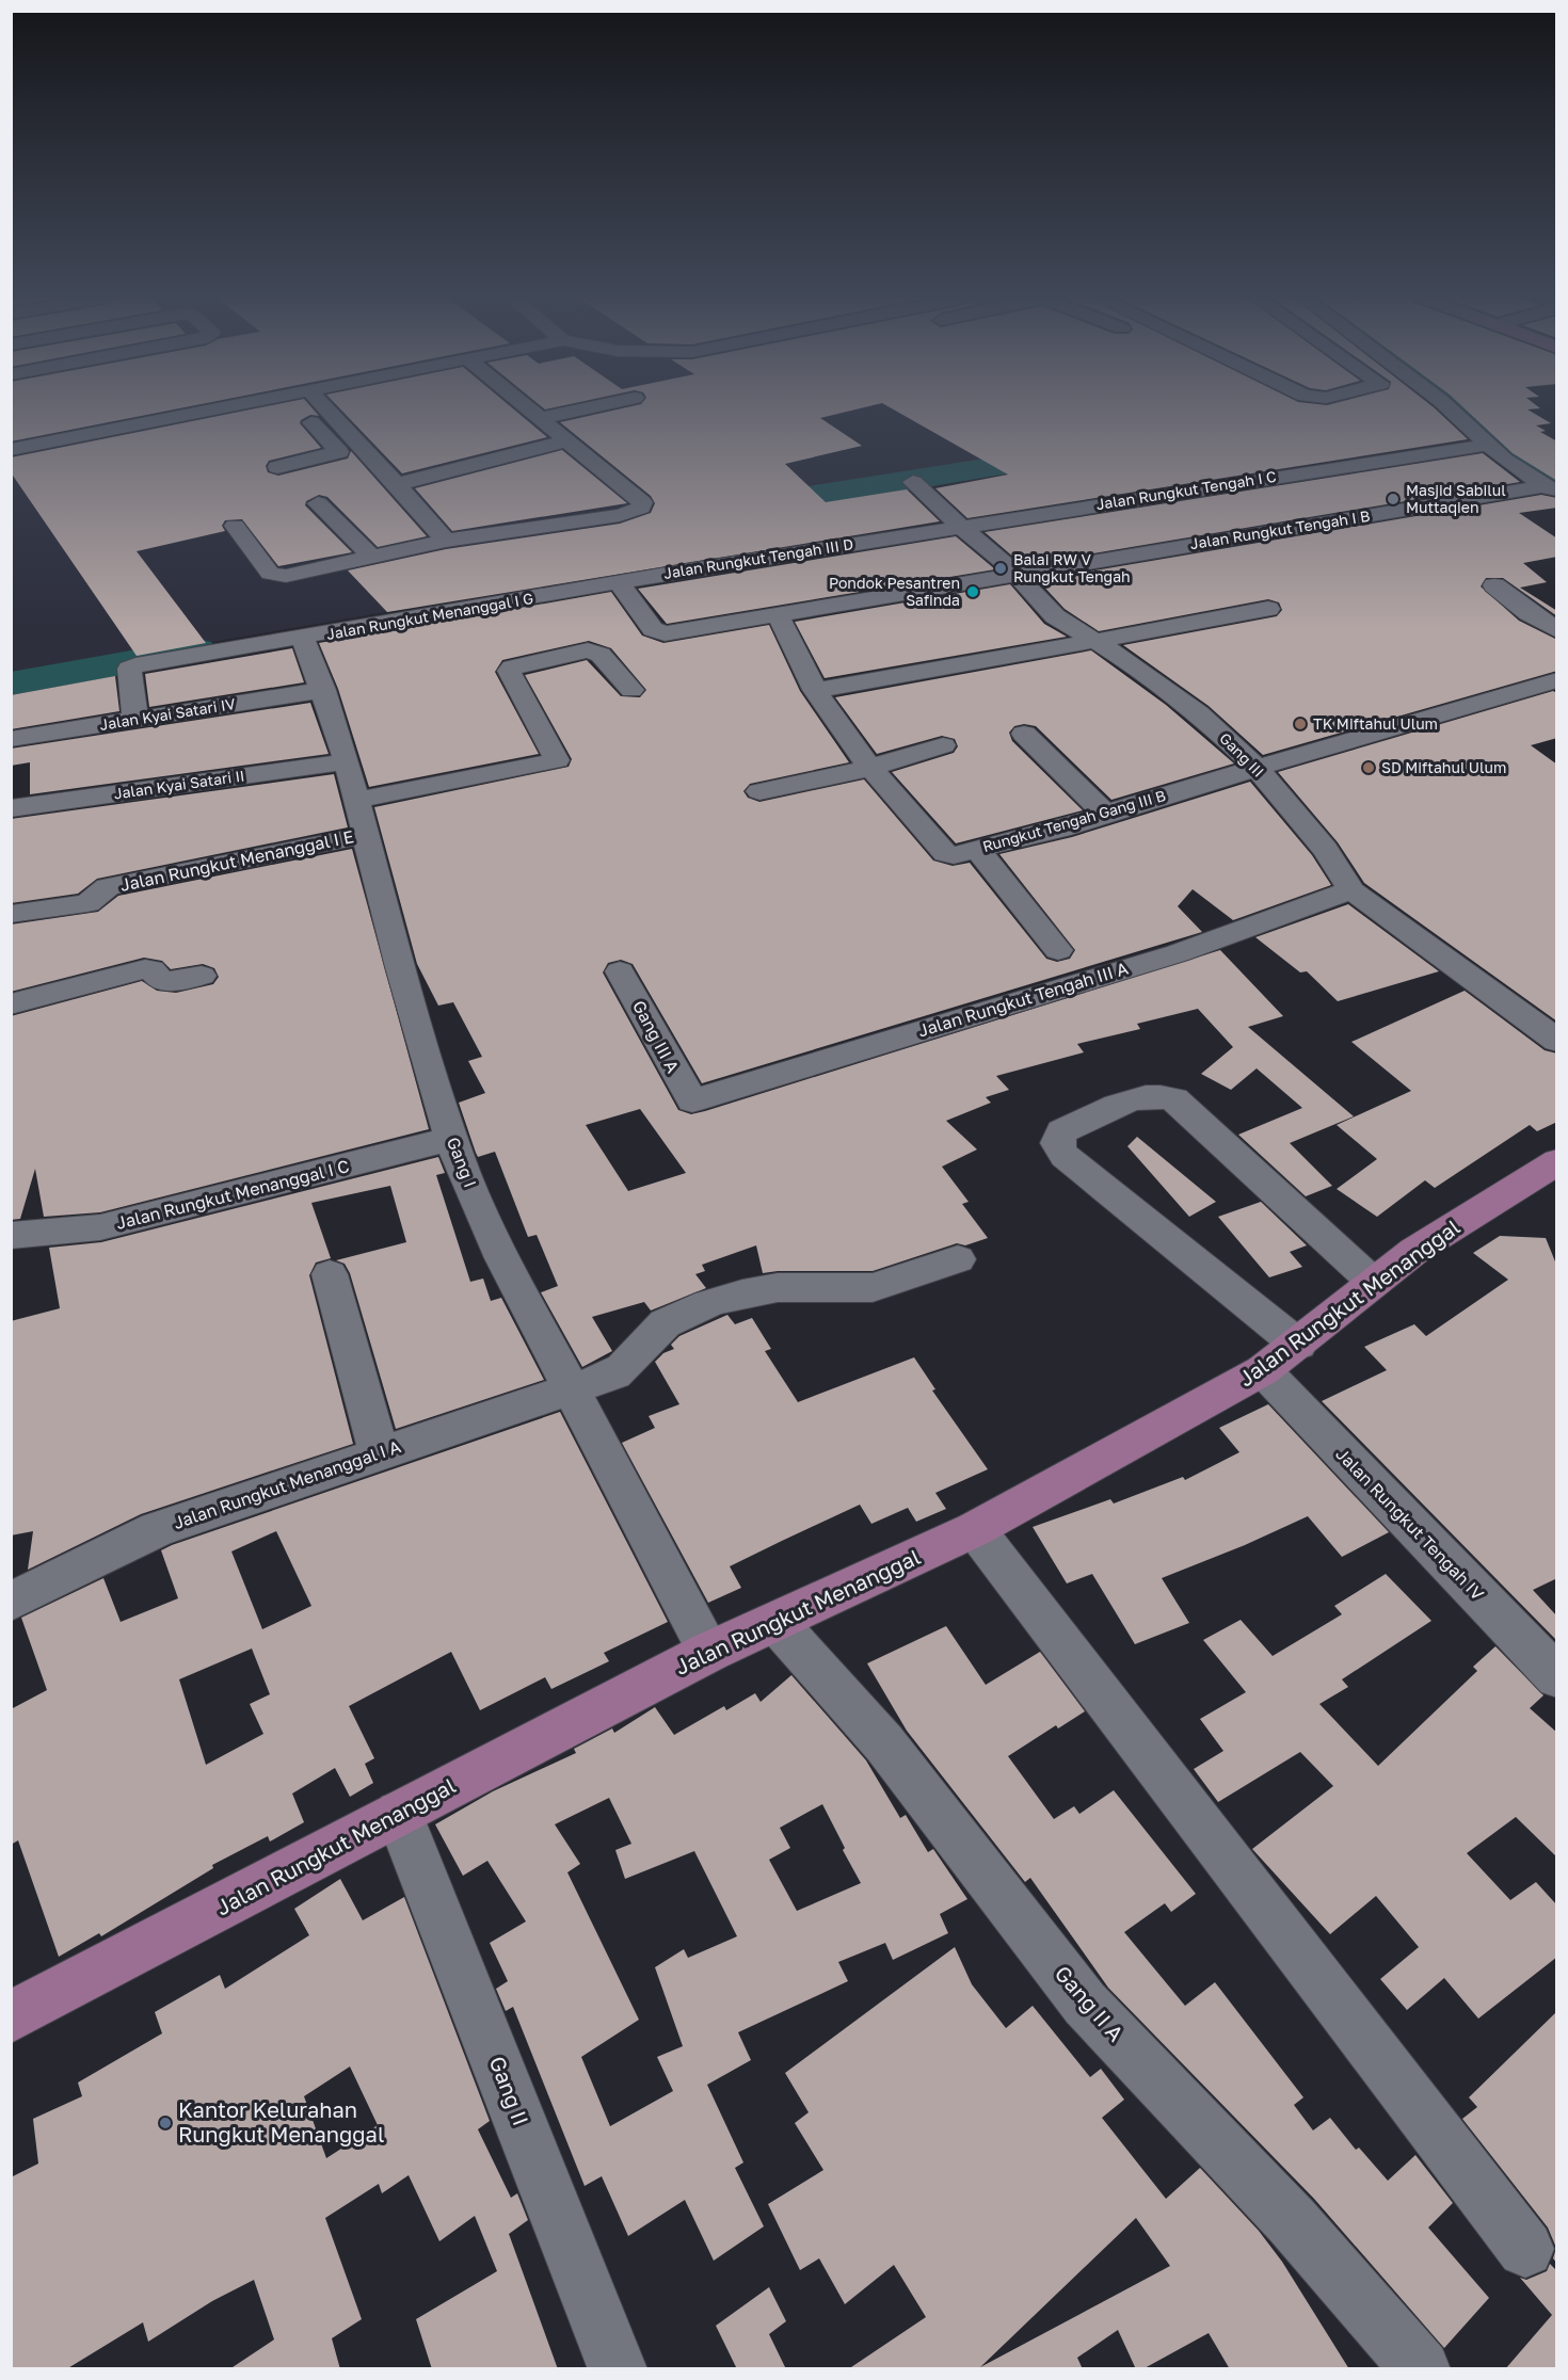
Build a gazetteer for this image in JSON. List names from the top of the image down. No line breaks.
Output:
{"streets":{"main road":["Jalan Rungkut Menanggal"],"street":["Jalan Rungkut Tengah I C","Jalan Rungkut Tengah I B","Jalan Rungkut Tengah III D","Jalan Rungkut Menanggal I G","Jalan Kyai Satari IV","Gang III","Jalan Kyai Satari II","Rungkut Tengah Gang III B","Jalan Rungkut Menanggal I E","Jalan Rungkut Tengah III A","Gang III A","Gang I","Jalan Rungkut Menanggal I C","Jalan Rungkut Menanggal I A","Jalan Rungkut Tengah IV","Gang II A","Gang II"]},"crossings":[["Jalan Rungkut Tengah I C","Jalan Rungkut Tengah III D"],["Jalan Rungkut Tengah I C","Gang III"],["Jalan Rungkut Tengah I B","Jalan Rungkut Tengah III D"],["Jalan Rungkut Tengah I B","Gang III"],["Jalan Rungkut Tengah I B","Rungkut Tengah Gang III B"],["Jalan Rungkut Tengah III D","Jalan Rungkut Menanggal I G"],["Jalan Rungkut Tengah III D","Gang III"],["Jalan Rungkut Menanggal I G","Jalan Kyai Satari IV"],["Jalan Rungkut Menanggal I G","Gang I"],["Jalan Kyai Satari IV","Gang I"],["Gang III","Rungkut Tengah Gang III B"],["Gang III","Jalan Rungkut Tengah III A"],["Jalan Kyai Satari II","Gang I"],["Jalan Rungkut Menanggal I E","Gang I"],["Jalan Rungkut Tengah III A","Gang III A"],["Gang I","Jalan Rungkut Menanggal I C"],["Gang I","Jalan Rungkut Menanggal"],["Gang I","Jalan Rungkut Menanggal I A"],["Jalan Rungkut Menanggal","Jalan Rungkut Tengah IV"],["Jalan Rungkut Menanggal","Gang II A"],["Jalan Rungkut Menanggal","Gang II"]],"places":["Masjid Sabilul Muttaqien","Balai RW V Rungkut Tengah","Pondok Pesantren Safinda","TK Miftahul Ulum","SD Miftahul Ulum","Kantor Kelurahan Rungkut Menanggal"]}
